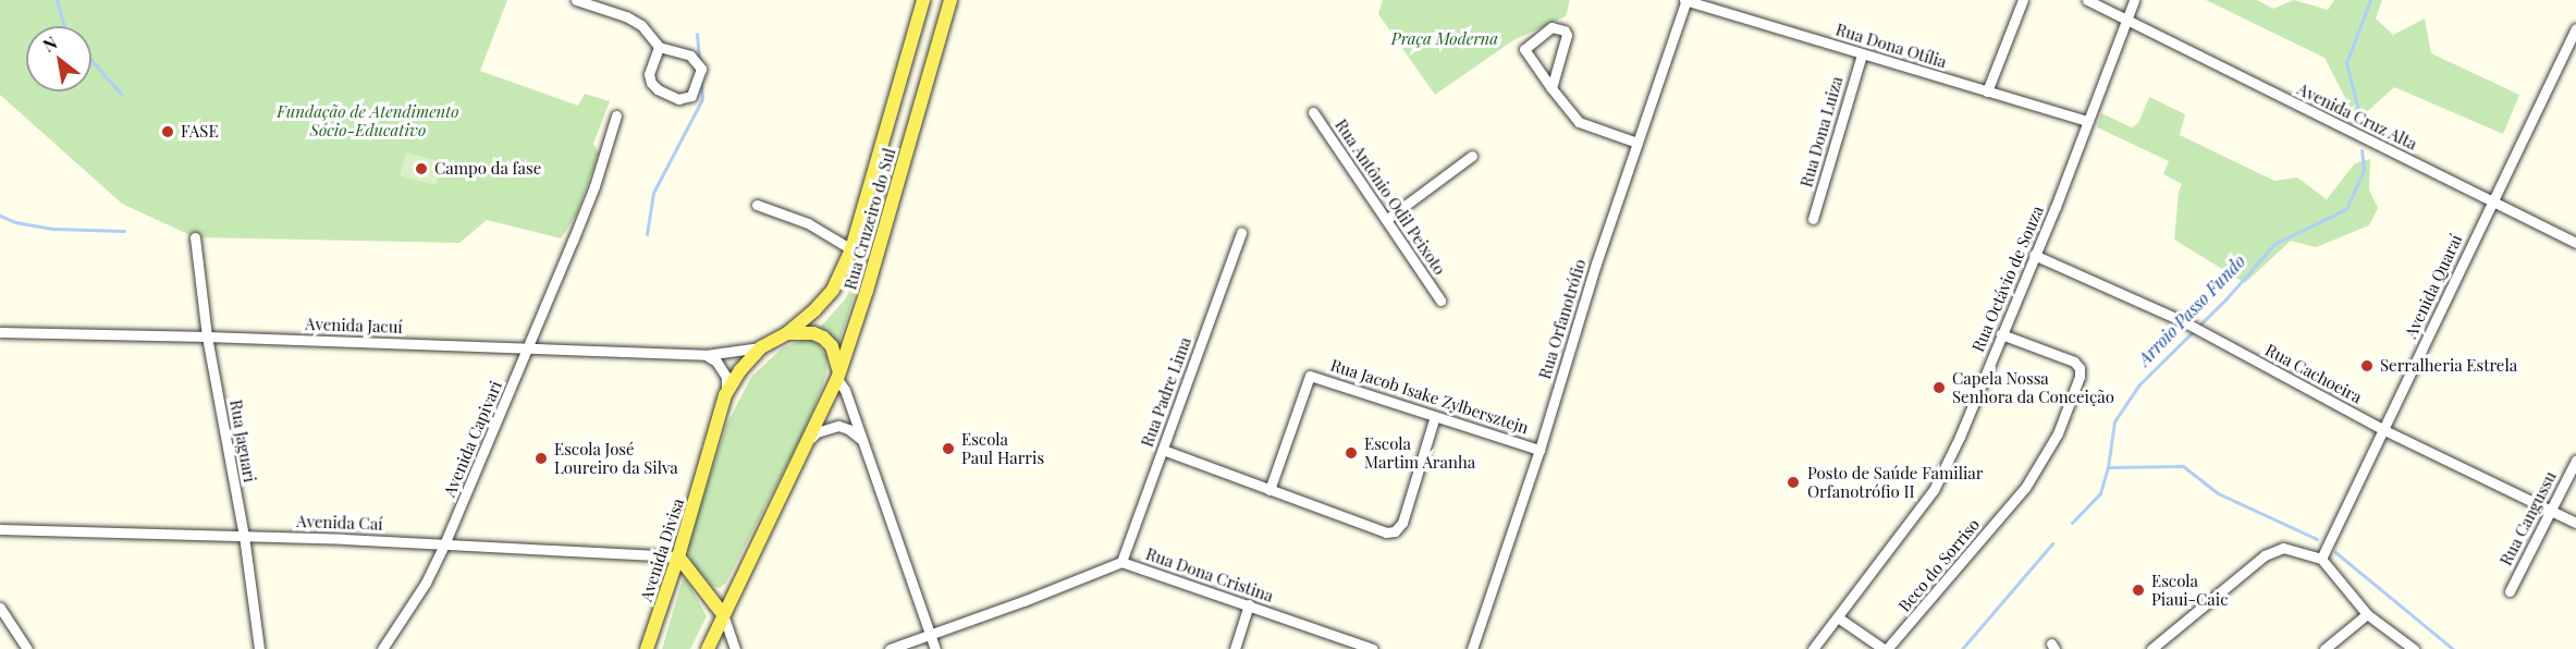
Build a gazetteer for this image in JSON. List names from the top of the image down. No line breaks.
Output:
{"streets":{"main road":["Rua Cruzeiro do Sul","Avenida Divisa"],"street":["Rua Dona Otília","Avenida Cruz Alta","Rua Dona Luiza","Rua Antônio Odil Peixoto","Rua Octávio de Souza","Avenida Quaraí","Rua Orfanotrófio","Avenida Jacuí","Rua Cachoeira","Rua Padre Lima","Rua Jacob Isake Zylbersztejn","Avenida Capivari","Rua Jaguari","Rua Cangussu","Avenida Caí","Beco do Sorriso","Rua Dona Cristina"]},"crossings":[["Rua Dona Otília","Rua Dona Luiza"],["Rua Dona Otília","Rua Octávio de Souza"],["Rua Dona Otília","Rua Orfanotrófio"],["Avenida Cruz Alta","Rua Octávio de Souza"],["Avenida Cruz Alta","Avenida Quaraí"],["Rua Cruzeiro do Sul","Avenida Divisa"],["Rua Octávio de Souza","Rua Cachoeira"],["Rua Octávio de Souza","Beco do Sorriso"],["Avenida Quaraí","Rua Cachoeira"],["Rua Orfanotrófio","Rua Jacob Isake Zylbersztejn"],["Avenida Jacuí","Avenida Capivari"],["Avenida Jacuí","Rua Jaguari"],["Avenida Jacuí","Avenida Divisa"],["Rua Cachoeira","Rua Cangussu"],["Rua Padre Lima","Rua Dona Cristina"],["Avenida Capivari","Avenida Caí"],["Rua Jaguari","Avenida Caí"],["Avenida Caí","Avenida Divisa"]],"water":["Arroio Passo Fundo"],"parks":["Praça Moderna","Fundação de Atendimento Sócio-Educativo"],"places":["FASE","Campo da fase","Serralheria Estrela","Capela Nossa Senhora da Conceição","Escola Paul Harris","Escola Martim Aranha","Escola José Loureiro da Silva","Posto de Saúde Familiar Orfanotrófio II","Escola Piaui-Caic"],"north":"top left"}
